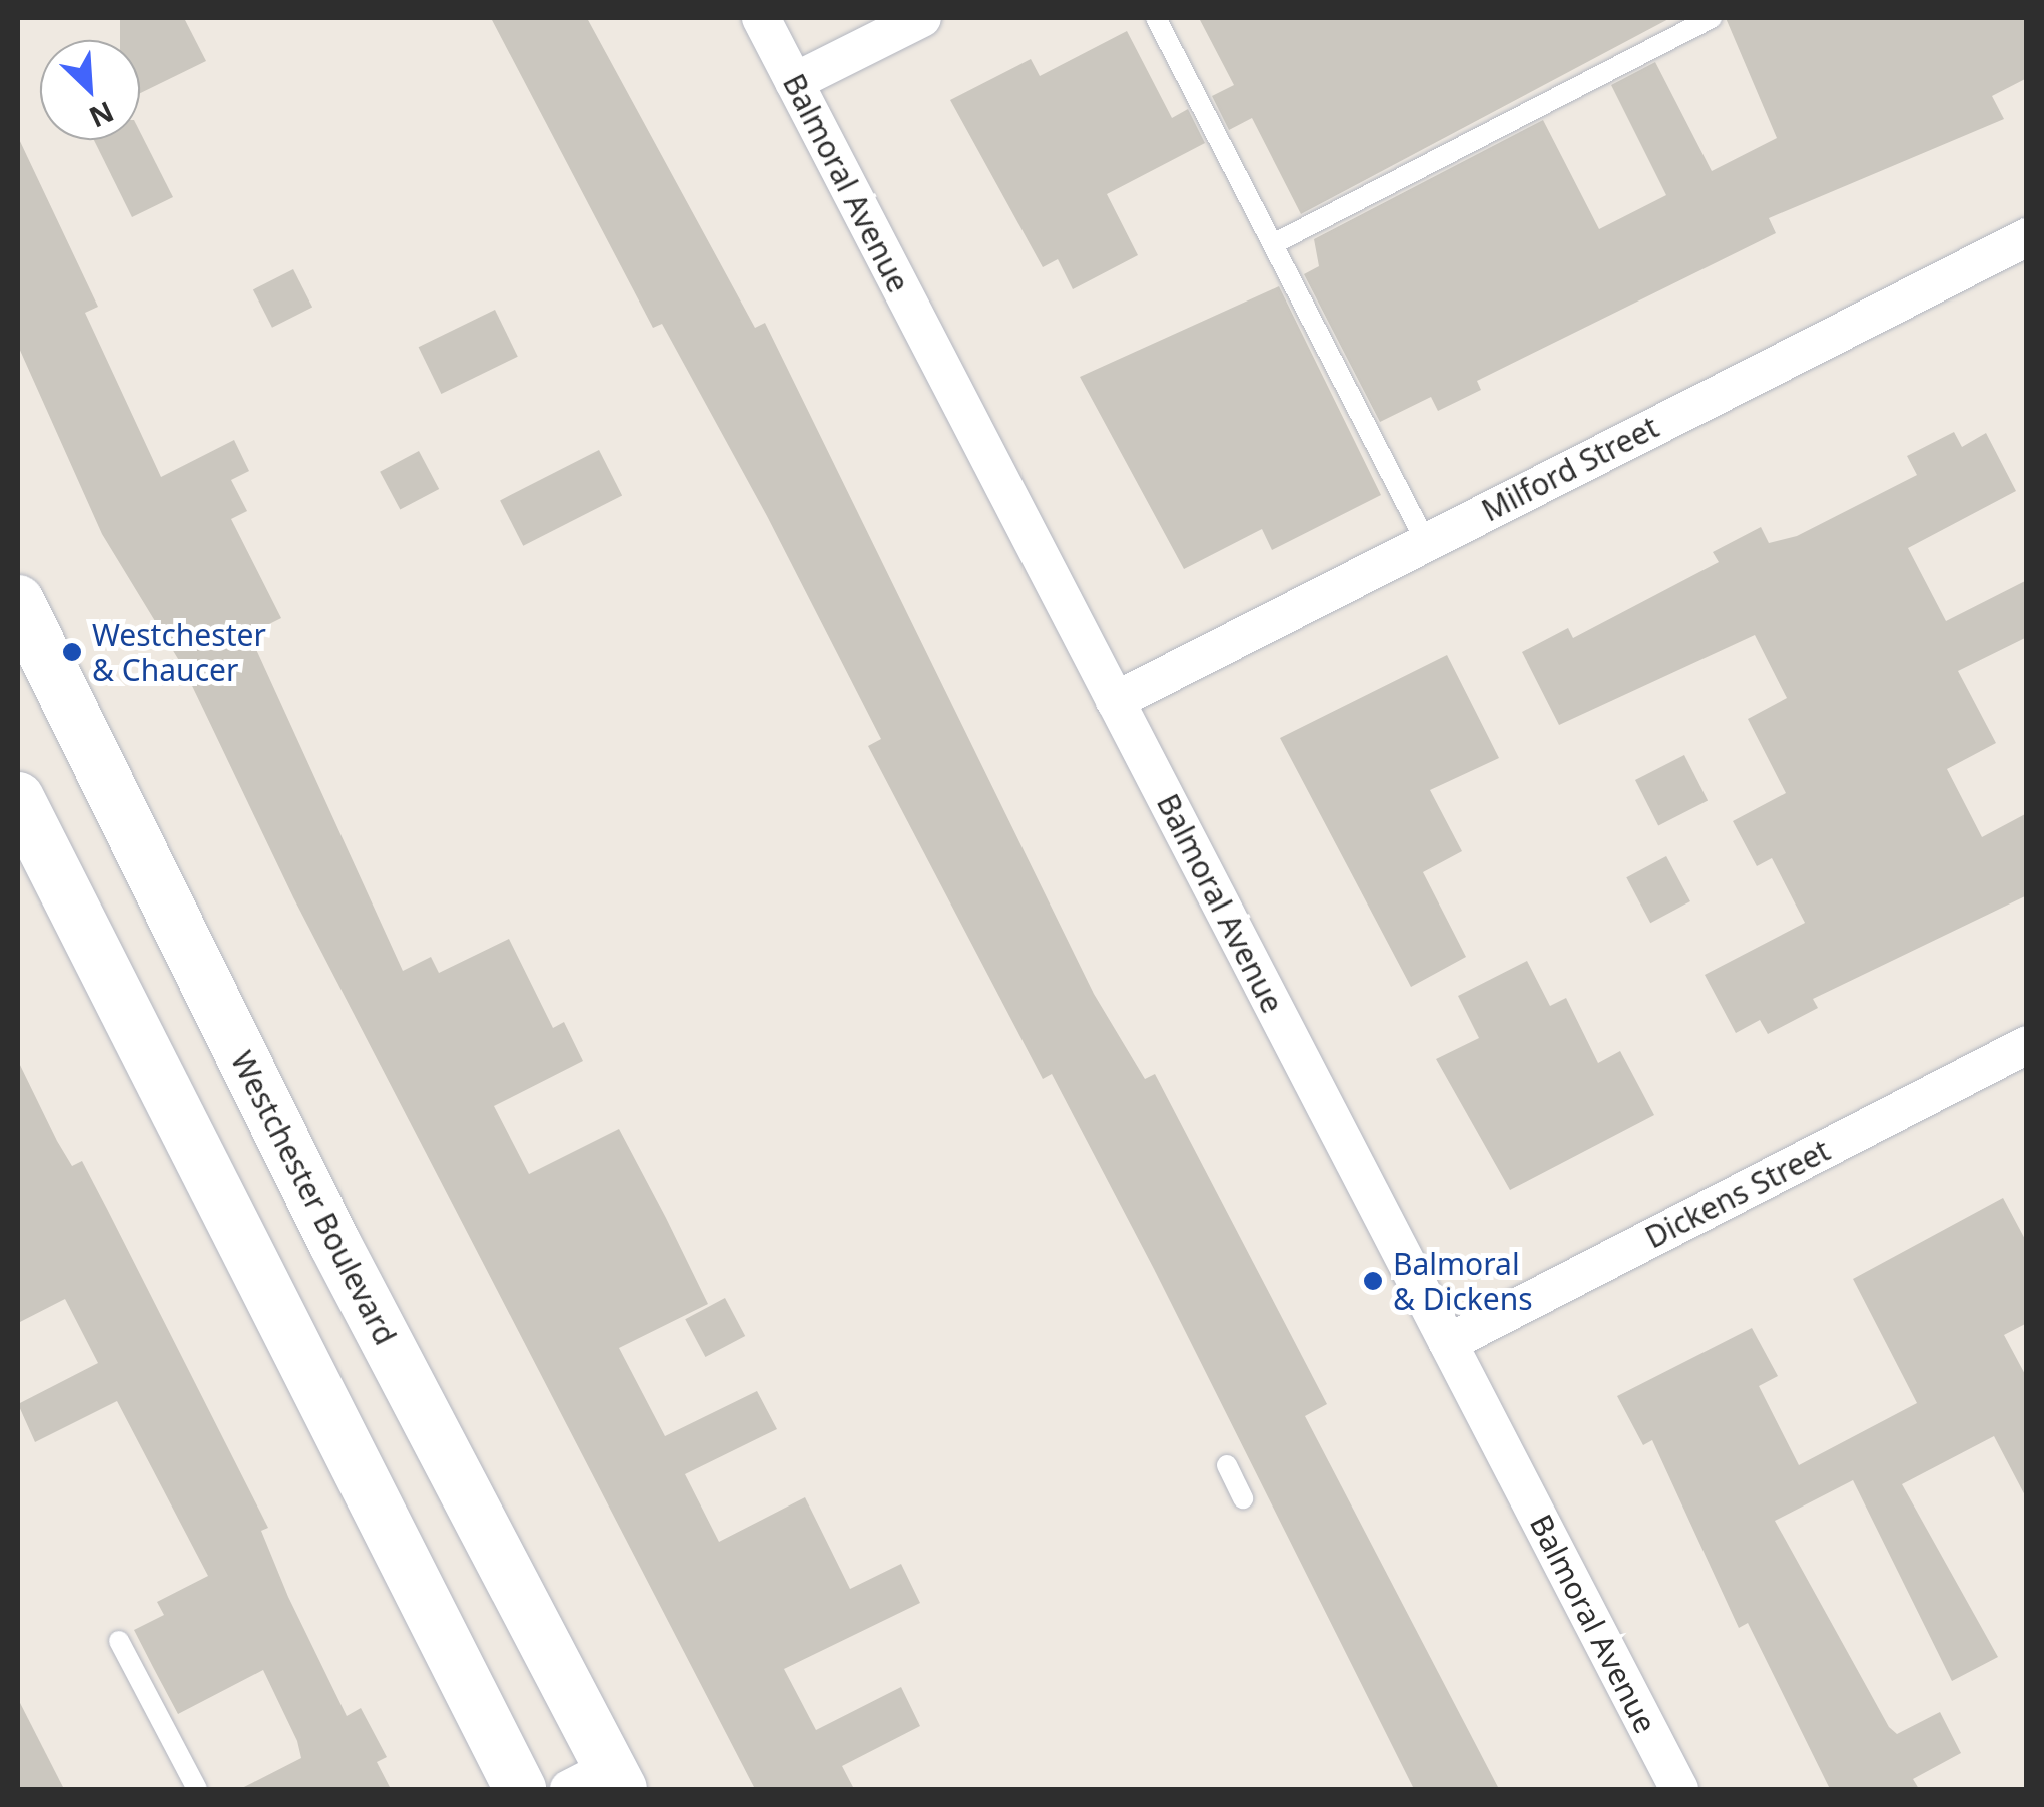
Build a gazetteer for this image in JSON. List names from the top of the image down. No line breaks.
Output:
{"streets":{"street":["Balmoral Avenue","Milford Street","Dickens Street","Westchester Boulevard"]},"crossings":[["Balmoral Avenue","Milford Street"],["Balmoral Avenue","Dickens Street"]],"places":["Westchester & Chaucer","Balmoral & Dickens"],"north":"bottom right"}
